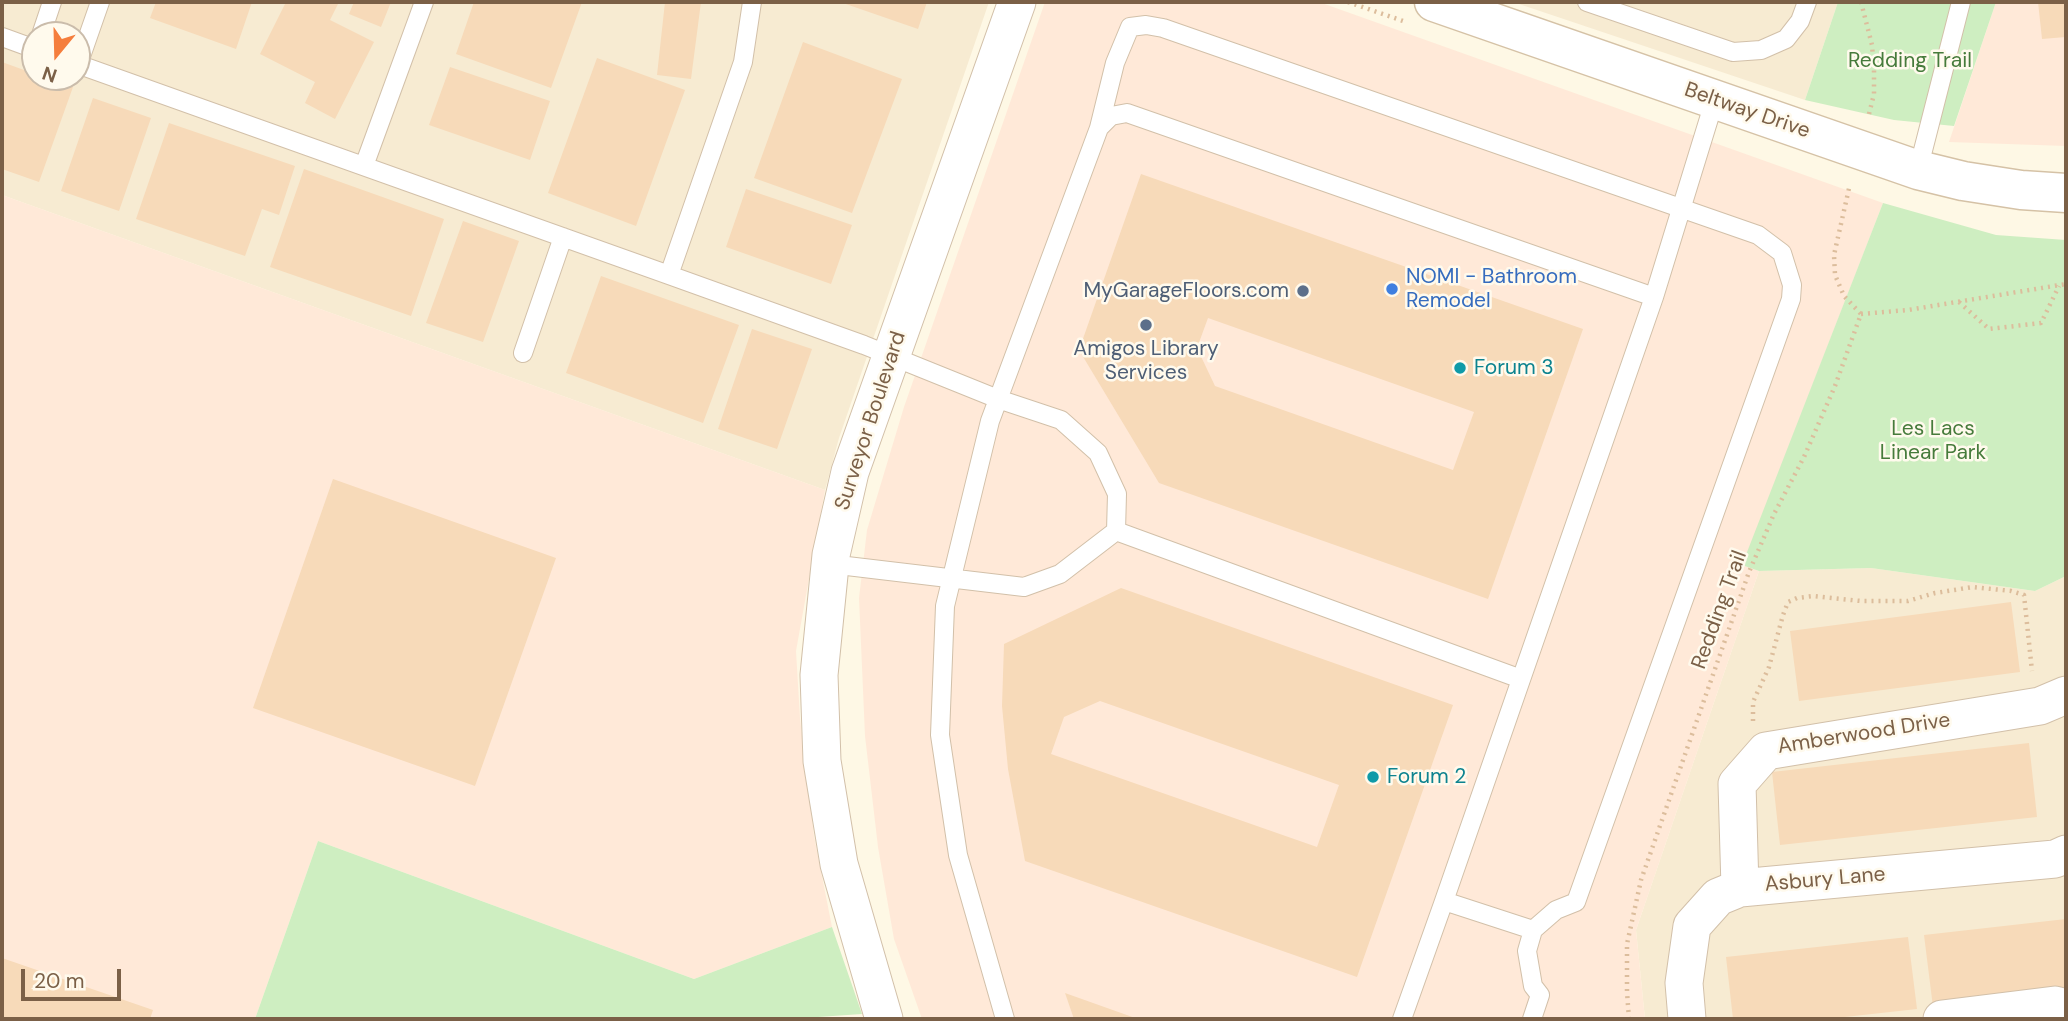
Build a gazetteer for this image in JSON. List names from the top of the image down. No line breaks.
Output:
{"streets":{"street":["Beltway Drive","Surveyor Boulevard","Amberwood Drive","Asbury Lane"],"path":["Redding Trail"]},"crossings":[["Amberwood Drive","Asbury Lane"]],"parks":["Redding Trail","Les Lacs Linear Park"],"places":["NOMI - Bathroom Remodel","MyGarageFloors.com","Amigos Library Services","Forum 3","Forum 2"],"scale_bar":"20 m","north":"bottom"}
